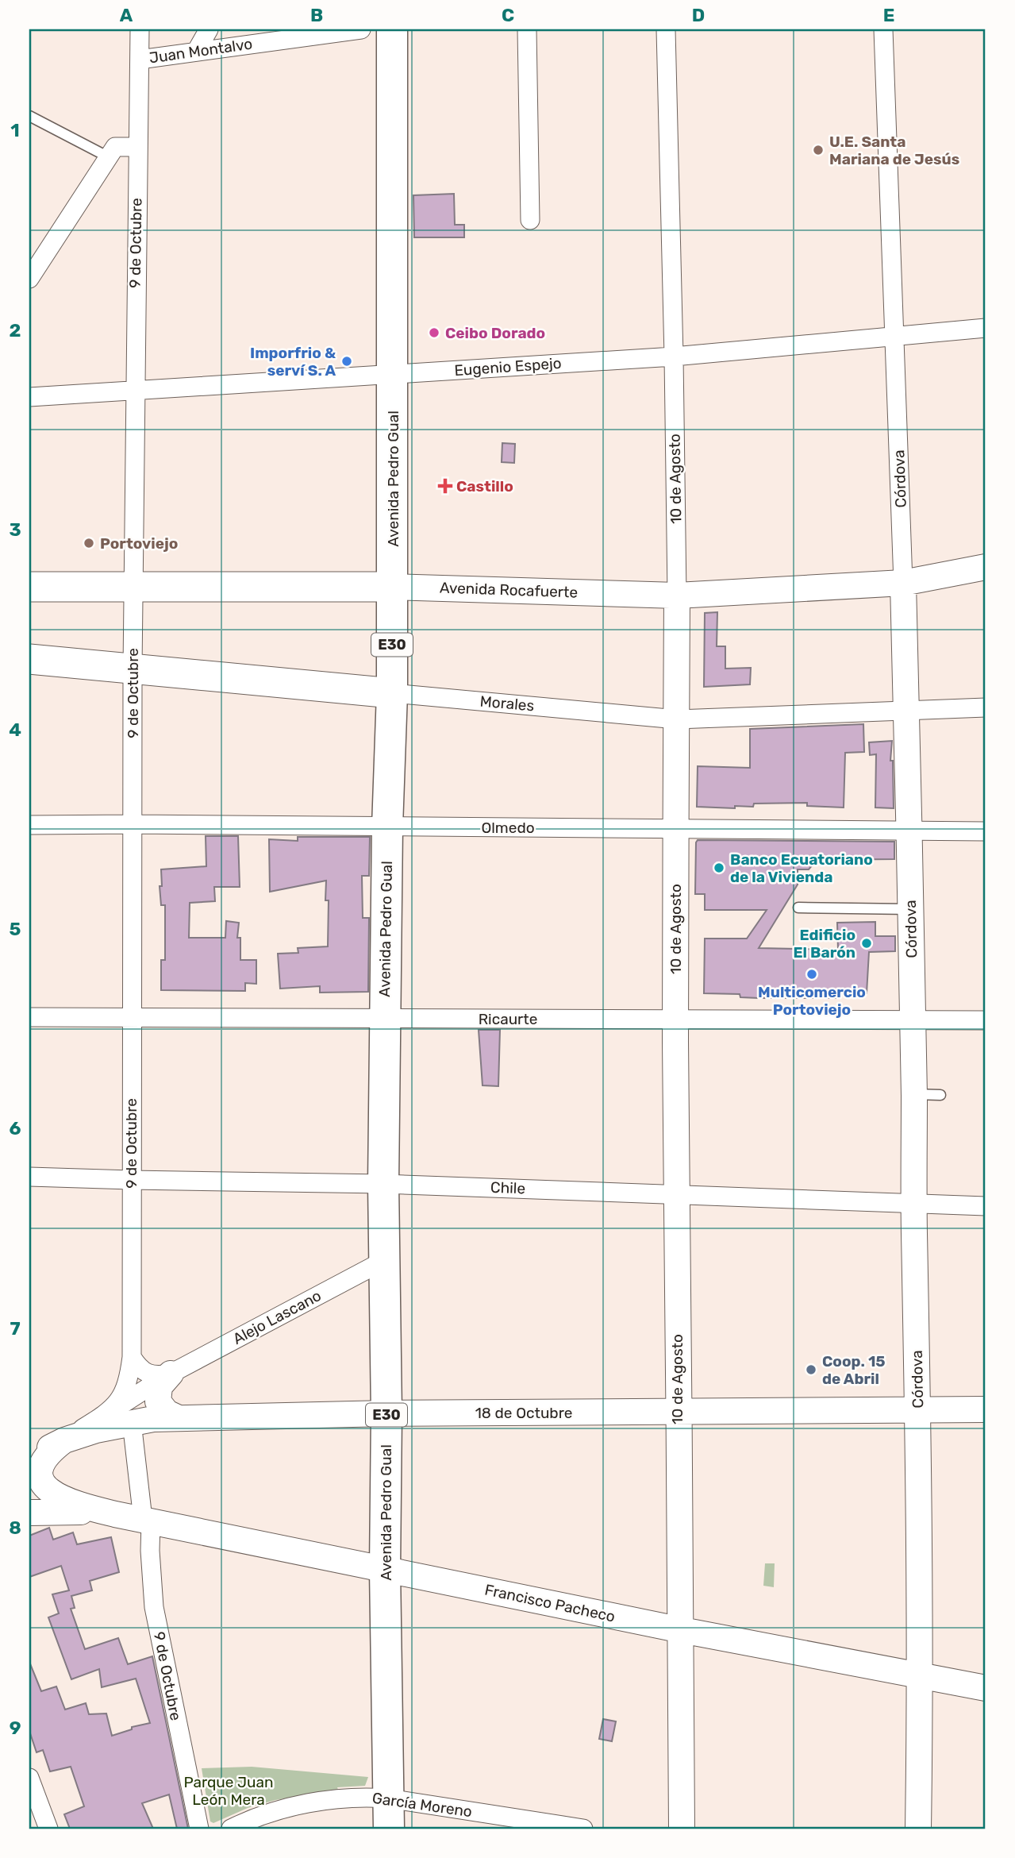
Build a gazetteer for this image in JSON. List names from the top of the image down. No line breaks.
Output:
{"streets":{"highway":["Avenida Pedro Gual","E30"],"main road":["Avenida Rocafuerte","Morales"],"street":["Juan Montalvo","9 de Octubre","Eugenio Espejo","10 de Agosto","Córdova","Olmedo","Ricaurte","Chile","Alejo Lascano","18 de Octubre","Francisco Pacheco","García Moreno"]},"crossings":[["Juan Montalvo","9 de Octubre"],["9 de Octubre","Eugenio Espejo"],["9 de Octubre","Avenida Rocafuerte"],["9 de Octubre","Morales"],["9 de Octubre","Olmedo"],["9 de Octubre","Ricaurte"],["9 de Octubre","Chile"],["9 de Octubre","Alejo Lascano"],["9 de Octubre","18 de Octubre"],["9 de Octubre","Francisco Pacheco"],["Eugenio Espejo","Avenida Pedro Gual"],["Eugenio Espejo","10 de Agosto"],["Eugenio Espejo","Córdova"],["Avenida Pedro Gual","Avenida Rocafuerte"],["Avenida Pedro Gual","Morales"],["Avenida Pedro Gual","Olmedo"],["Avenida Pedro Gual","Ricaurte"],["Avenida Pedro Gual","Chile"],["Avenida Pedro Gual","Alejo Lascano"],["Avenida Pedro Gual","18 de Octubre"],["Avenida Pedro Gual","Francisco Pacheco"],["Avenida Pedro Gual","García Moreno"],["10 de Agosto","Avenida Rocafuerte"],["10 de Agosto","Morales"],["10 de Agosto","Olmedo"],["10 de Agosto","Ricaurte"],["10 de Agosto","Chile"],["10 de Agosto","18 de Octubre"],["10 de Agosto","Francisco Pacheco"],["Córdova","Avenida Rocafuerte"],["Córdova","Morales"],["Córdova","Olmedo"],["Córdova","Ricaurte"],["Córdova","Chile"],["Córdova","18 de Octubre"],["Córdova","Francisco Pacheco"],["Alejo Lascano","18 de Octubre"]],"parks":["Parque Juan León Mera"],"places":{"other":["U.E. Santa Mariana de Jesús","Ceibo Dorado","Imporfrio & serví S. A","Portoviejo","Banco Ecuatoriano de la Vivienda","Edificio El Barón","Multicomercio Portoviejo","Coop. 15 de Abril"],"health":["Castillo"]},"grid":{"columns":["A","B","C","D","E"],"rows":["1","2","3","4","5","6","7","8","9"]}}
